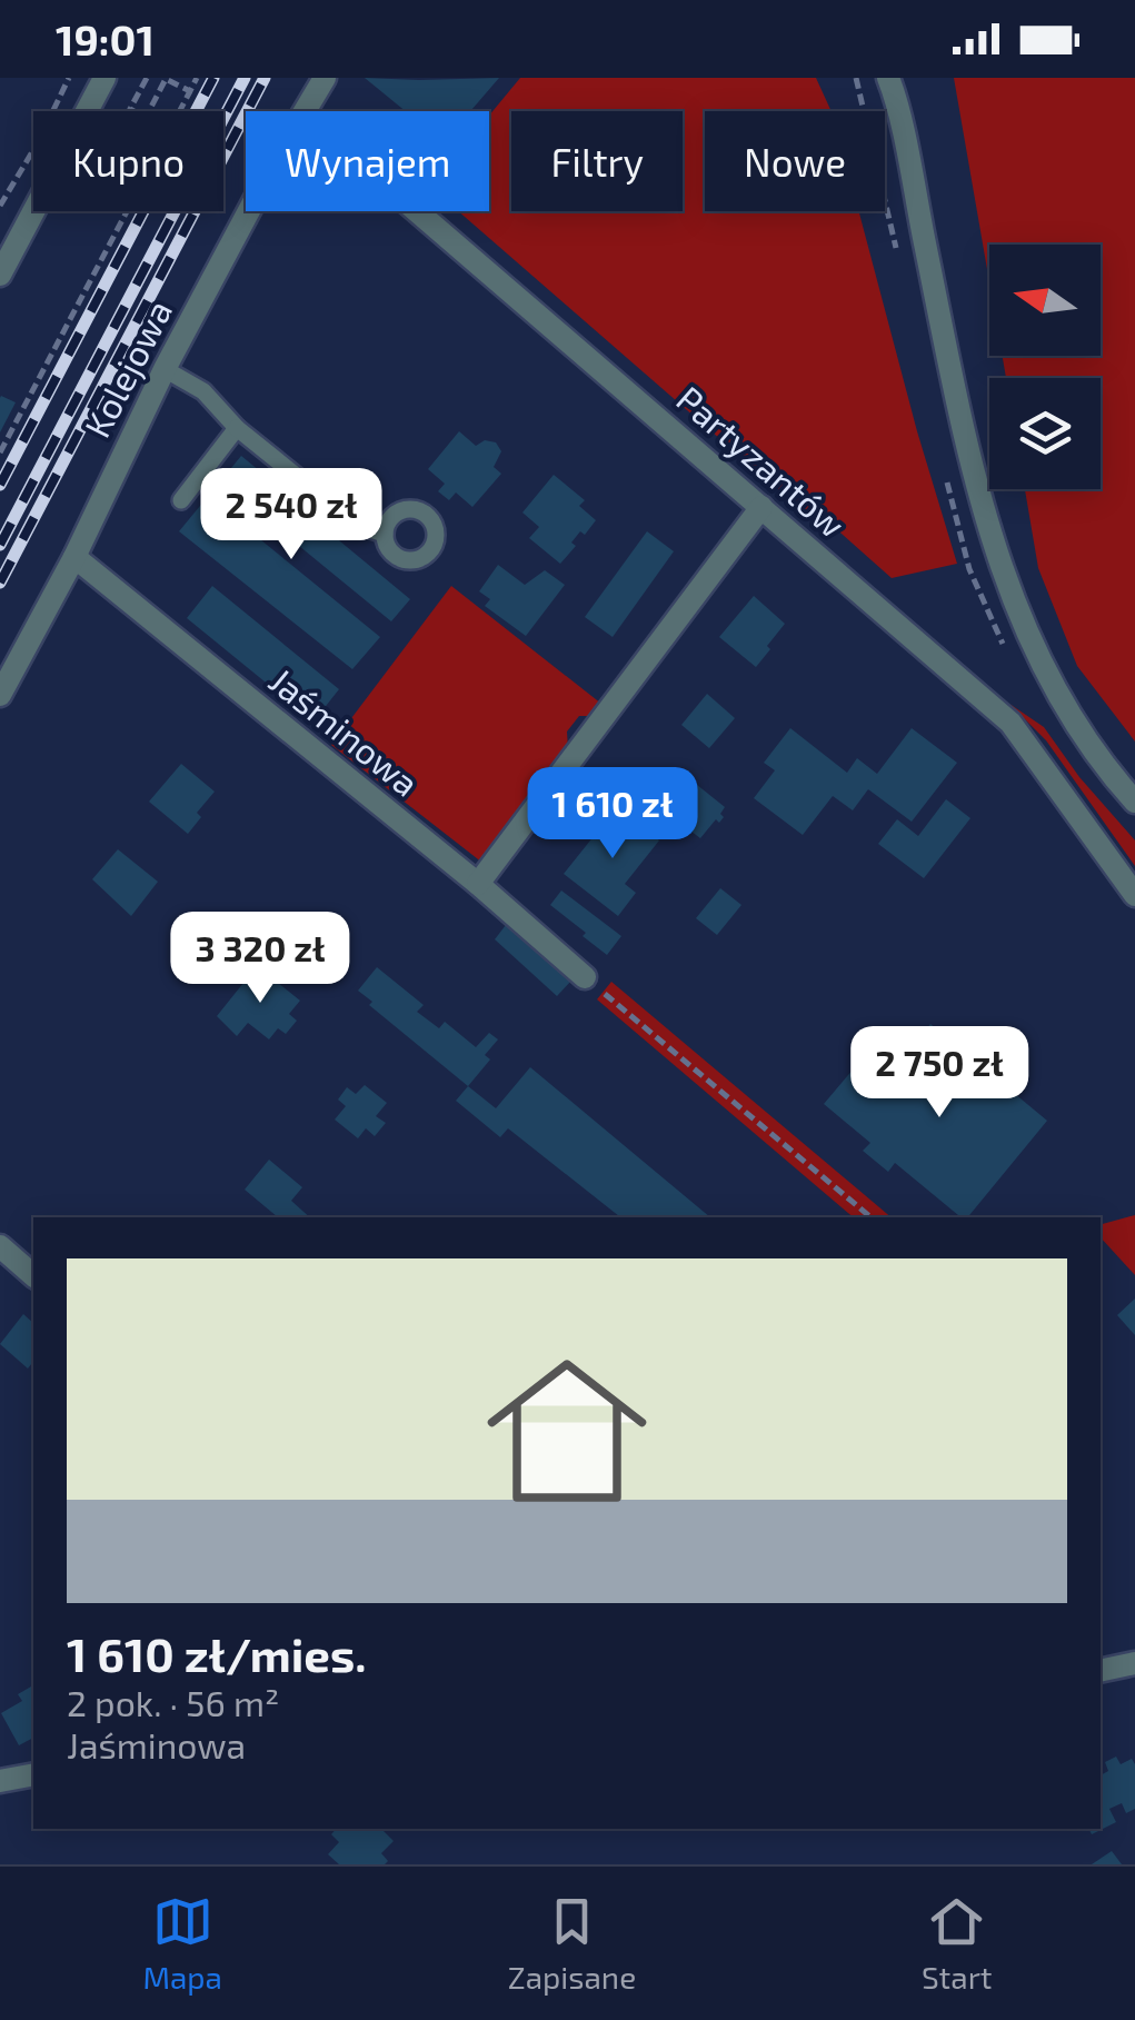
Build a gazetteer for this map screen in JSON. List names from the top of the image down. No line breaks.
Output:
{"streets":{"street":["Kolejowa","Partyzantów","Jaśminowa"]},"crossings":[["Kolejowa","Jaśminowa"]],"north":"left","page":{"status":"19:01","chip":["Kupno","Wynajem","Filtry","Nowe"],"price":["2 540 zł","1 610 zł","3 320 zł","2 750 zł"],"list":[{"name":"1 610 zł/mies.","note":"2 pok. · 56 m² · Jaśminowa"}],"tabs":["Mapa","Zapisane","Start"]}}
